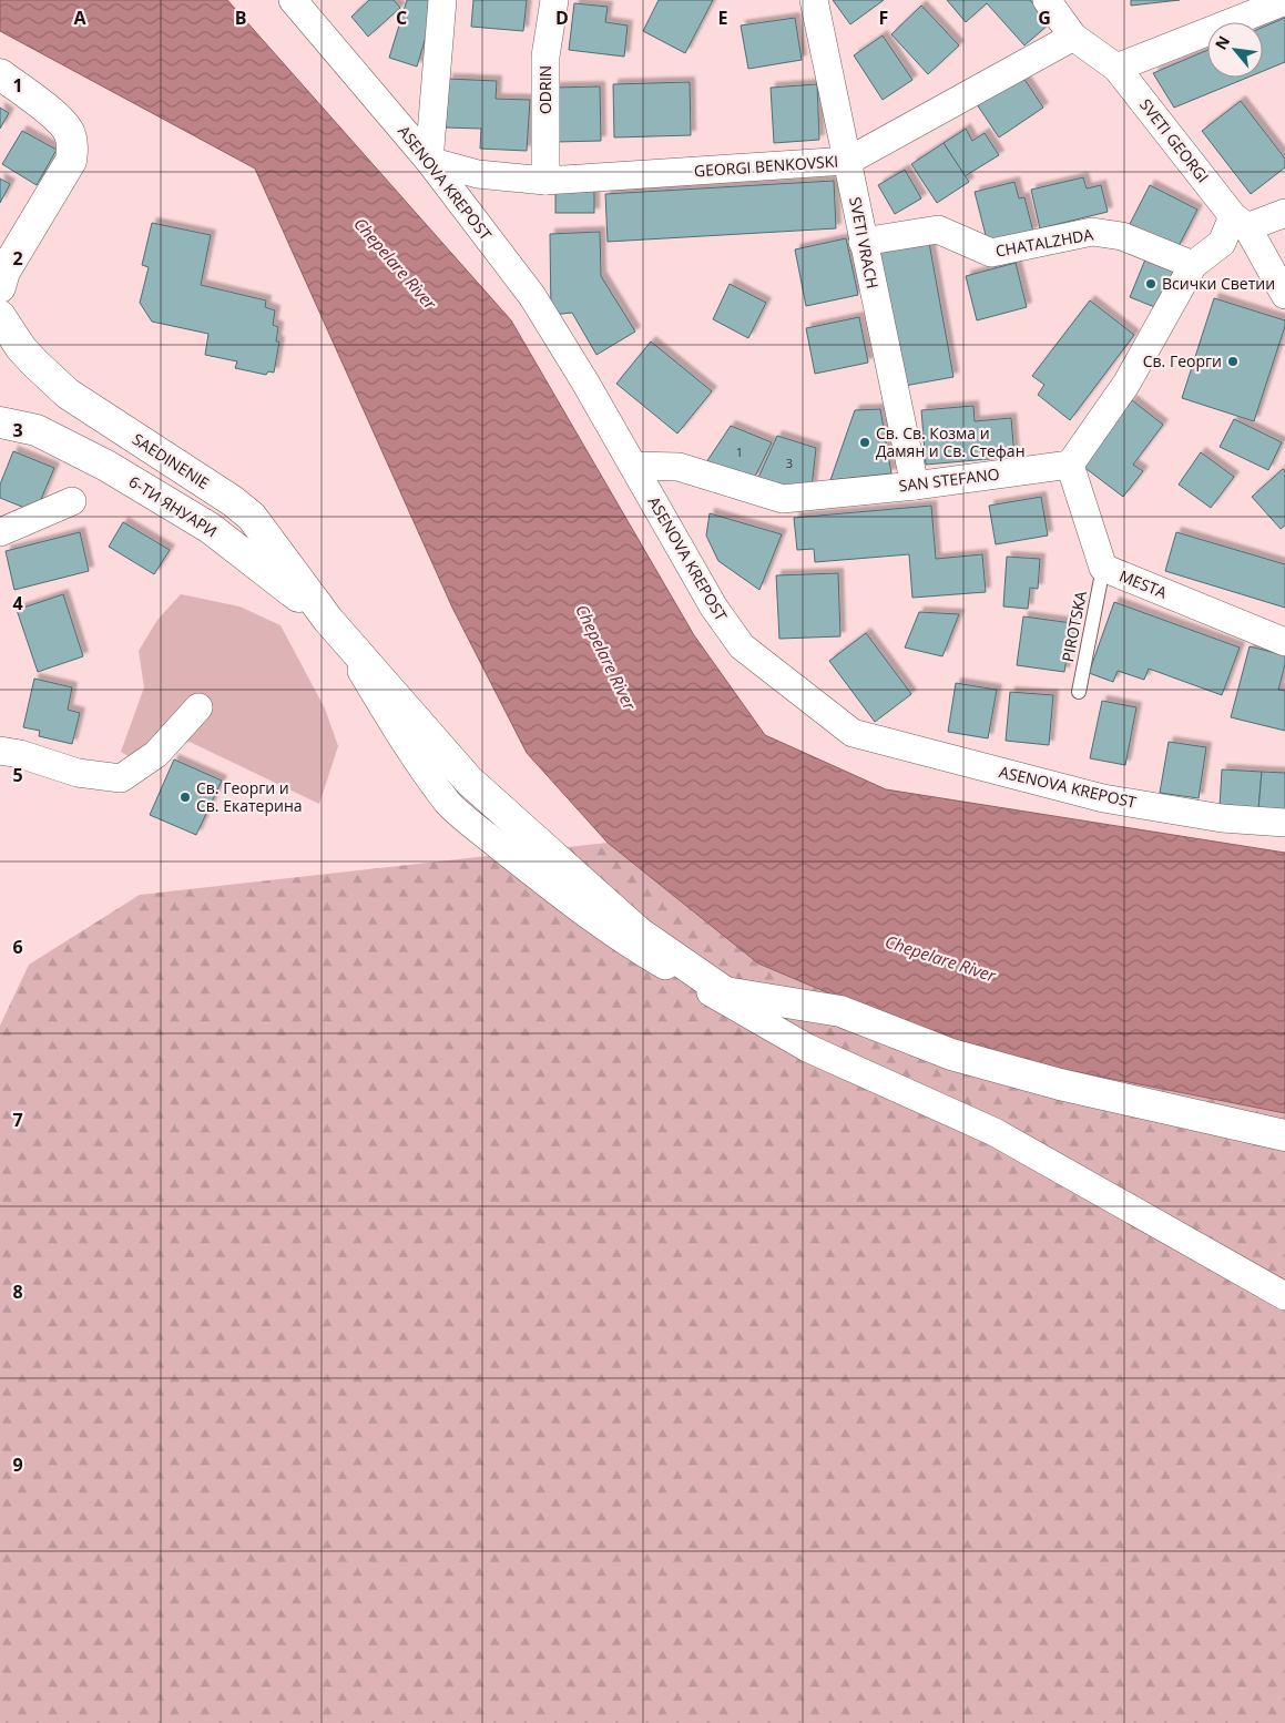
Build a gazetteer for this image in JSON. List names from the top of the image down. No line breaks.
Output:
{"streets":{"main road":["SAEDINENIE","6-ТИ ЯНУАРИ"],"street":["ODRIN","SVETI GEORGI","GEORGI BENKOVSKI","ASENOVA KREPOST","SVETI VRACH","CHATALZHDA","SAN STEFANO","MESTA"],"lane":["PIROTSKA"]},"crossings":[["ODRIN","GEORGI BENKOVSKI"],["SVETI GEORGI","GEORGI BENKOVSKI"],["GEORGI BENKOVSKI","ASENOVA KREPOST"],["GEORGI BENKOVSKI","SVETI VRACH"],["ASENOVA KREPOST","SAN STEFANO"],["SVETI VRACH","CHATALZHDA"],["SVETI VRACH","SAN STEFANO"],["SAEDINENIE","6-ТИ ЯНУАРИ"],["SAN STEFANO","MESTA"],["MESTA","PIROTSKA"]],"water":["Chepelare River"],"places":["Всички Светии","Св. Георги","Св. Св. Козма и Дамян и Св. Стефан","Св. Георги и Св. Екатерина"],"house_numbers":["1","3"],"north":"top left","grid":{"columns":["A","B","C","D","E","F","G"],"rows":["1","2","3","4","5","6","7","8","9"]}}
